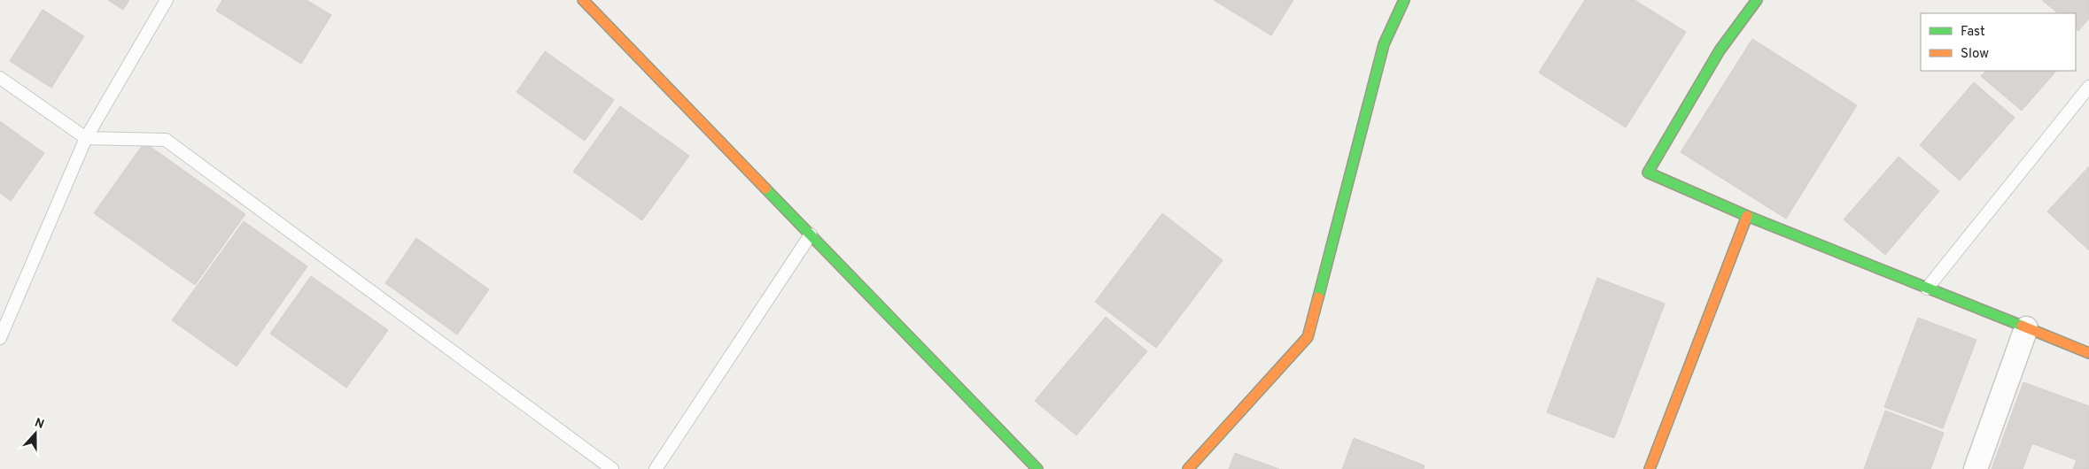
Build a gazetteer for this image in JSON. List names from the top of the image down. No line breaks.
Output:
{"legend":["Fast","Slow"],"north":"top"}
